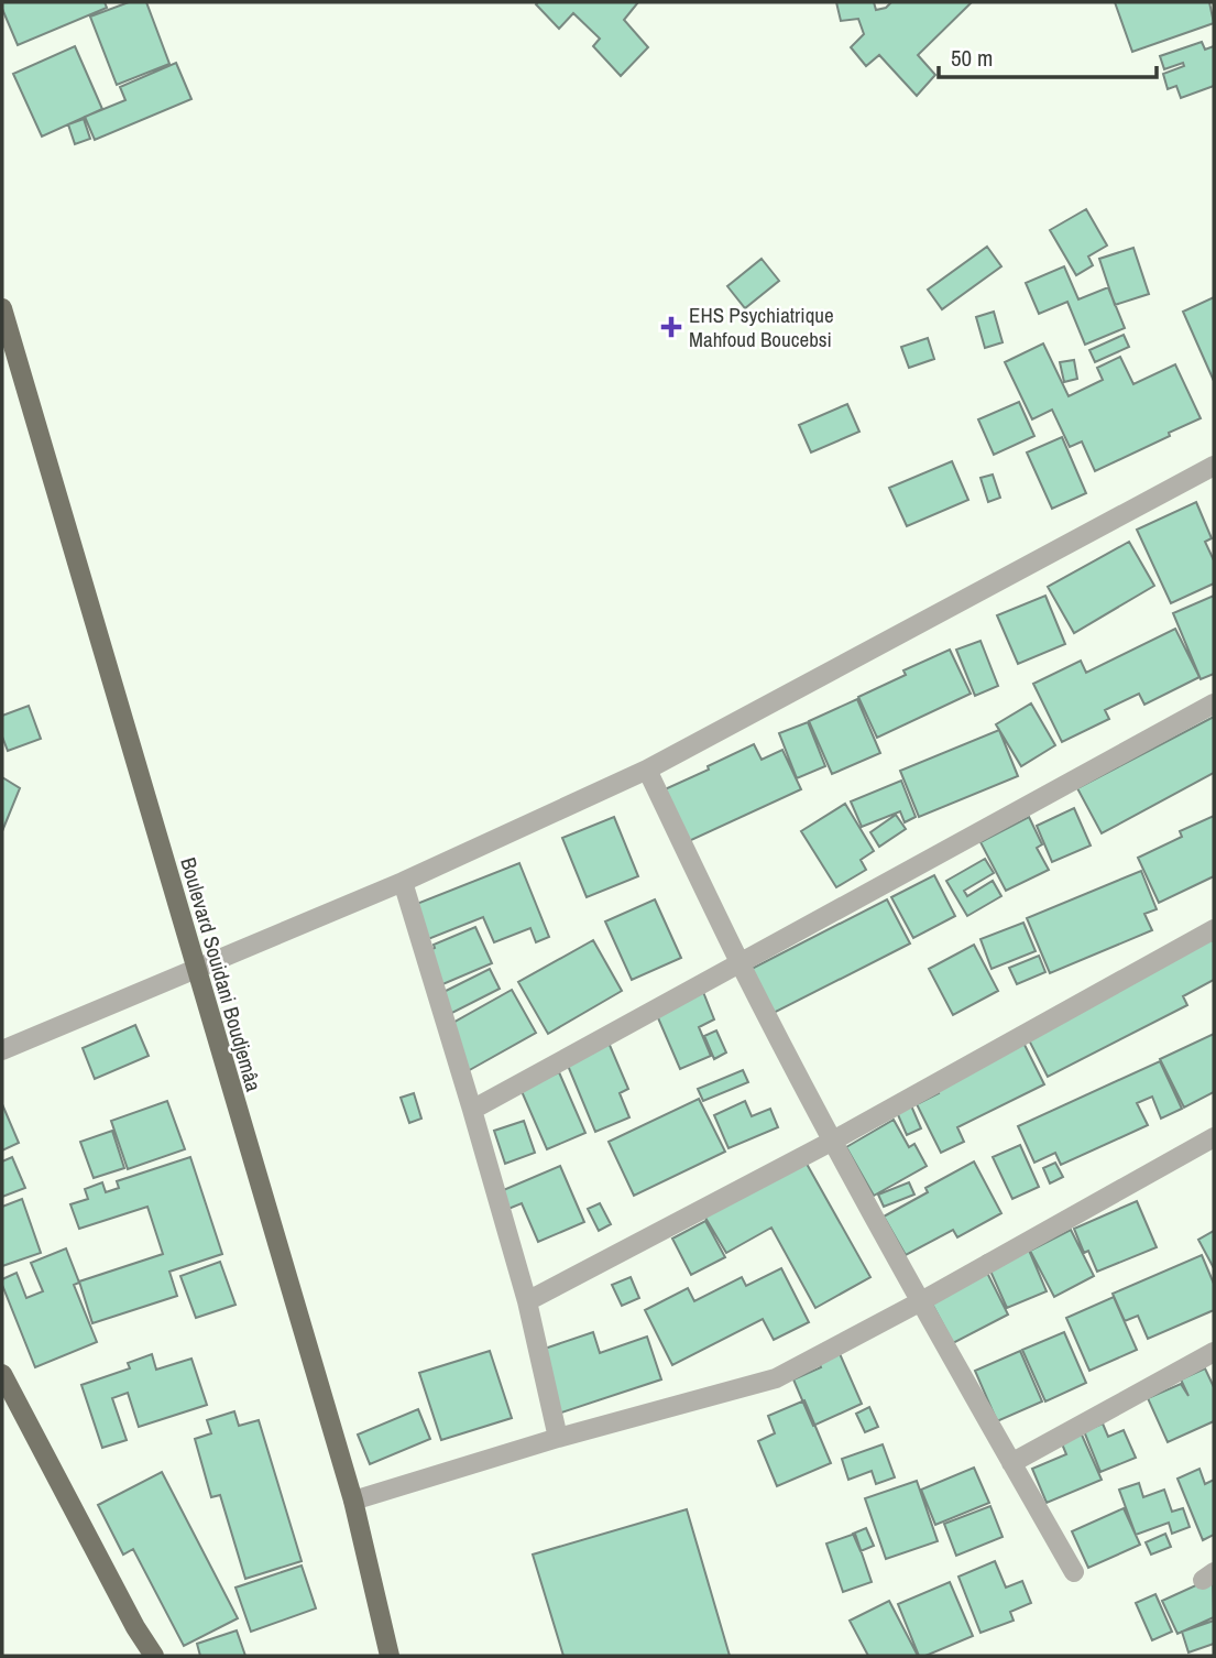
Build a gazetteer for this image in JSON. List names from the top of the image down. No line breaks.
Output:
{"streets":{"main road":["Boulevard Souidani Boudjemâa"]},"places":{"health":["EHS Psychiatrique Mahfoud Boucebsi"]},"scale_bar":"50 m"}
